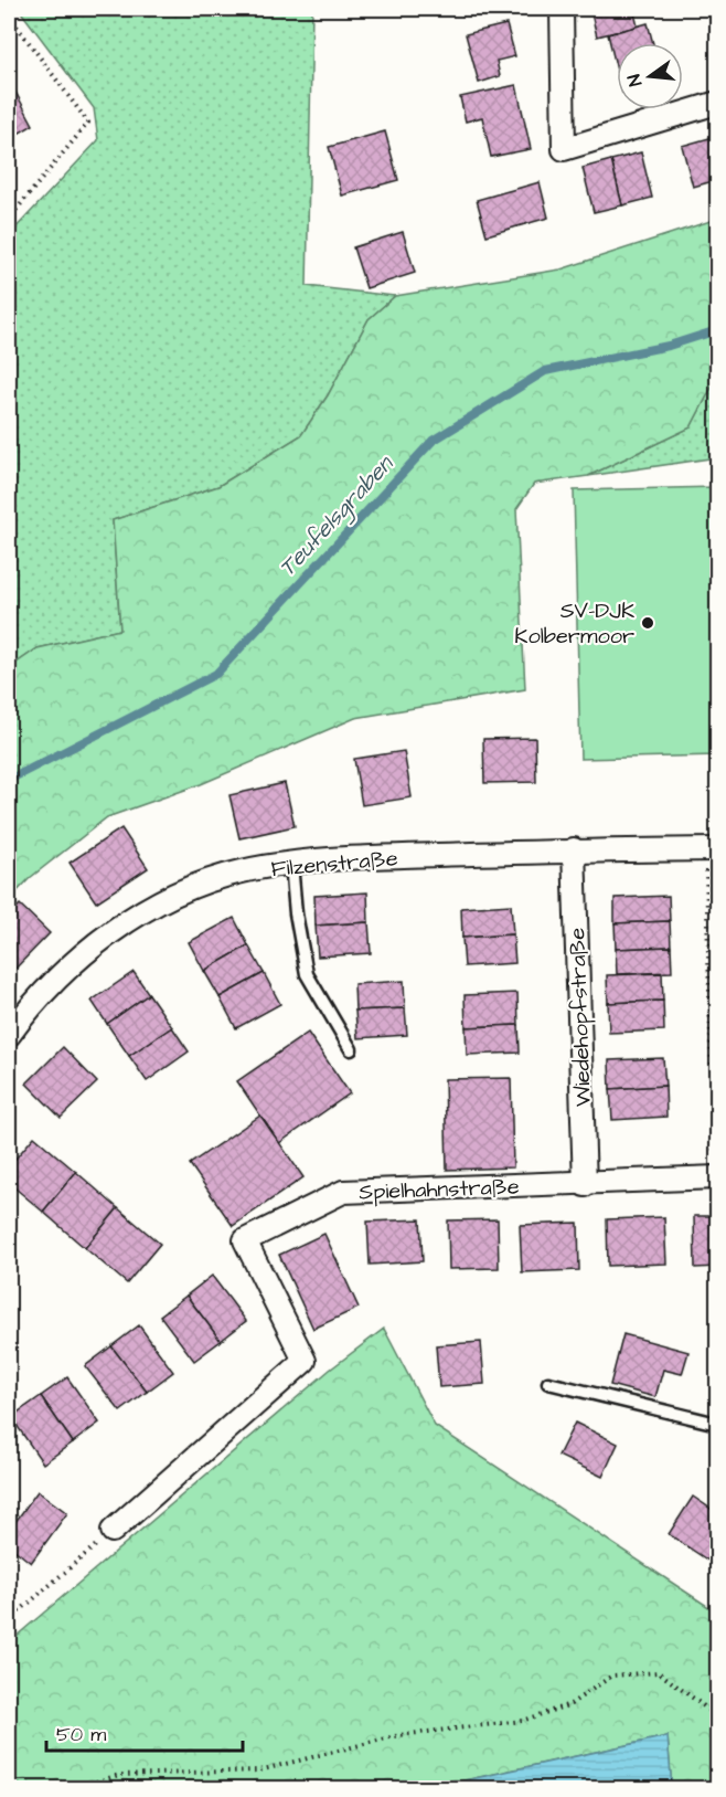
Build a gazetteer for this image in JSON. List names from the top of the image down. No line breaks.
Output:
{"streets":{"street":["Filzenstraße","Wiedehopfstraße","Spielhahnstraße"]},"crossings":[["Filzenstraße","Wiedehopfstraße"],["Wiedehopfstraße","Spielhahnstraße"]],"water":["Teufelsgraben"],"places":["SV-DJK Kolbermoor"],"scale_bar":"50 m","north":"left"}
